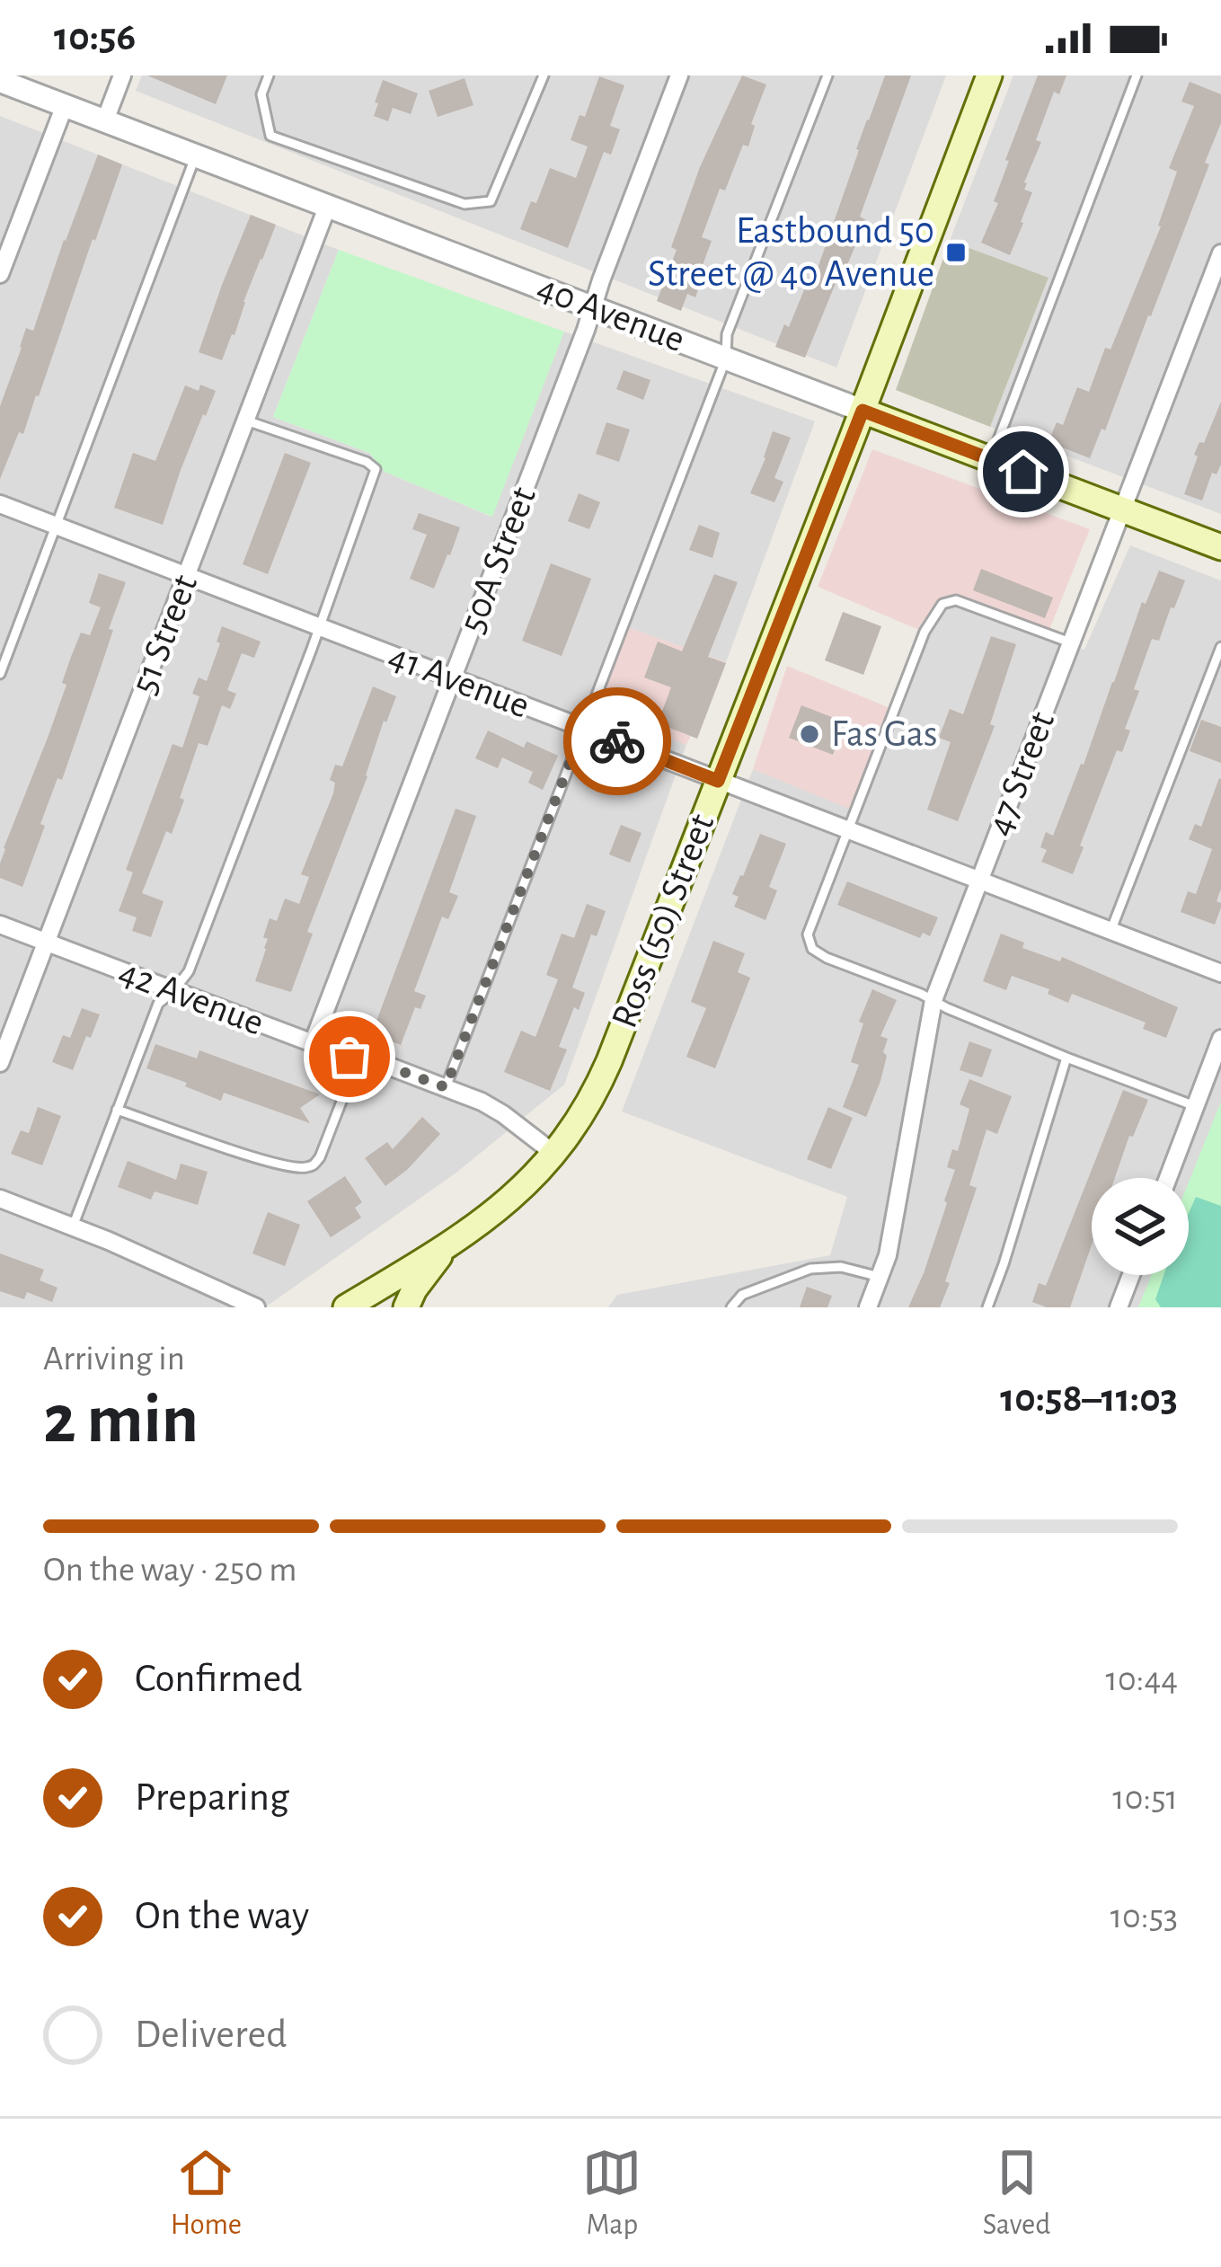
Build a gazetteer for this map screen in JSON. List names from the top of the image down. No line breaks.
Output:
{"streets":{"main road":["40 Avenue","Ross (50) Street"],"street":["50A Street","51 Street","41 Avenue","47 Street","42 Avenue"]},"crossings":[["40 Avenue","50A Street"],["40 Avenue","51 Street"],["40 Avenue","47 Street"],["40 Avenue","Ross (50) Street"],["50A Street","41 Avenue"],["50A Street","42 Avenue"],["51 Street","41 Avenue"],["51 Street","42 Avenue"],["41 Avenue","47 Street"],["41 Avenue","Ross (50) Street"],["Ross (50) Street","42 Avenue"]],"places":{"transit":["Eastbound 50 Street @ 40 Avenue"],"other":["Fas Gas"]},"page":{"status":"10:56","heading":["2 min","Arriving in","10:58–11:03"],"bar":"On the way · 250 m","list":[["Confirmed","10:44"],["Preparing","10:51"],["On the way","10:53"],"Delivered"],"tabs":["Home","Map","Saved"]}}
